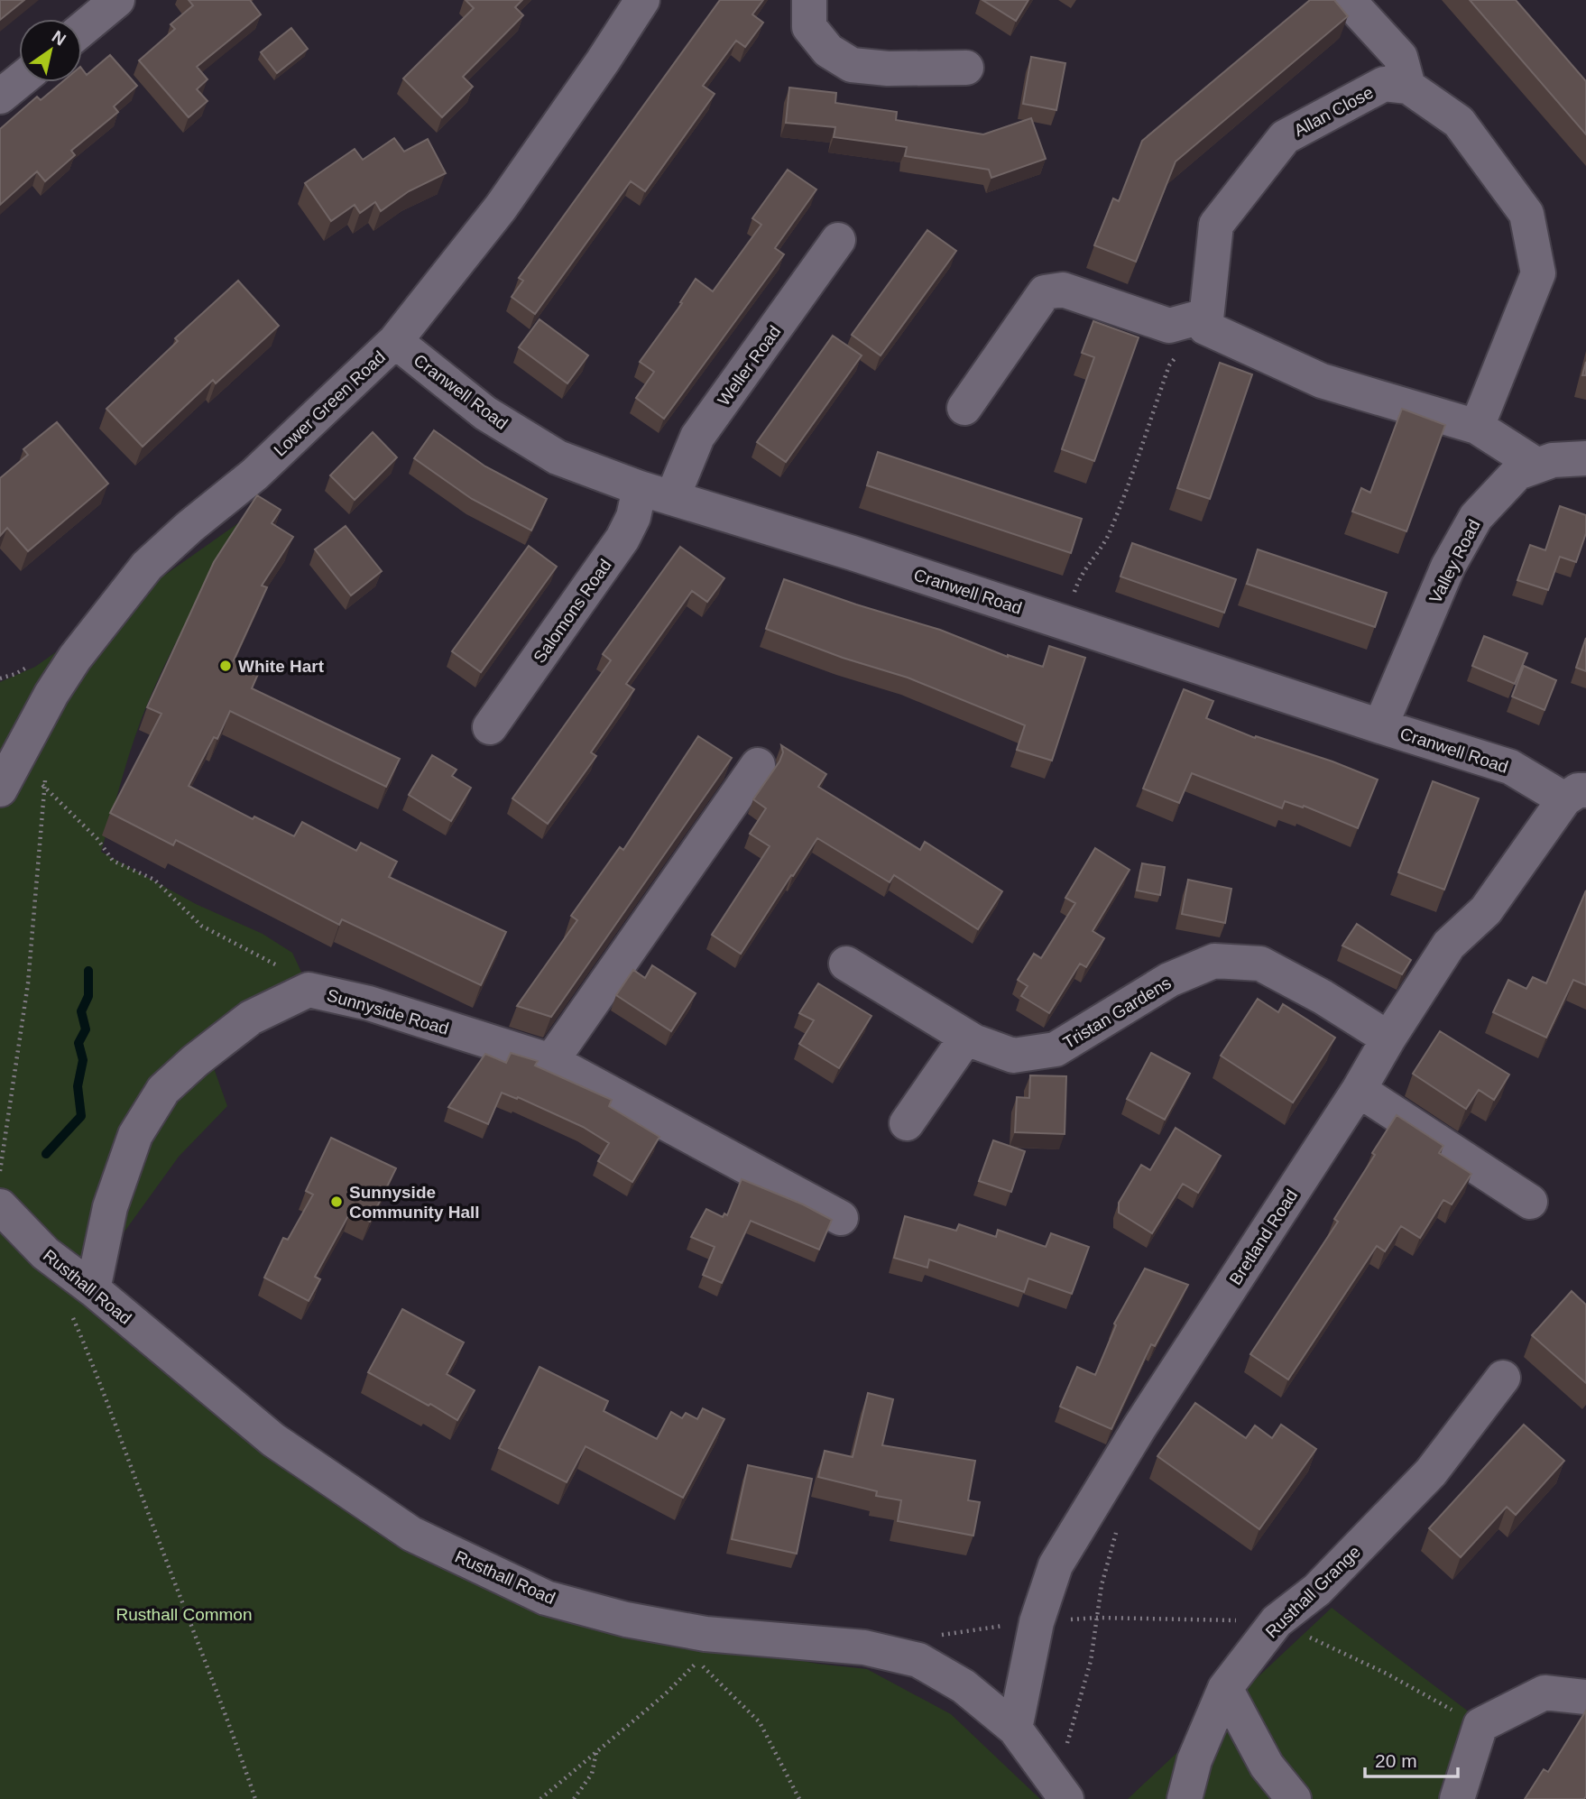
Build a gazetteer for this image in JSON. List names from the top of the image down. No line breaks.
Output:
{"streets":{"street":["Allan Close","Weller Road","Cranwell Road","Lower Green Road","Valley Road","Salomons Road","Sunnyside Road","Tristan Gardens","Bretland Road","Rusthall Road","Rusthall Grange"]},"crossings":[["Weller Road","Cranwell Road"],["Cranwell Road","Lower Green Road"],["Cranwell Road","Valley Road"],["Cranwell Road","Salomons Road"],["Cranwell Road","Bretland Road"],["Sunnyside Road","Rusthall Road"],["Tristan Gardens","Bretland Road"],["Bretland Road","Rusthall Road"]],"parks":["Rusthall Common"],"places":["White Hart","Sunnyside Community Hall"],"scale_bar":"20 m","north":"top right"}
